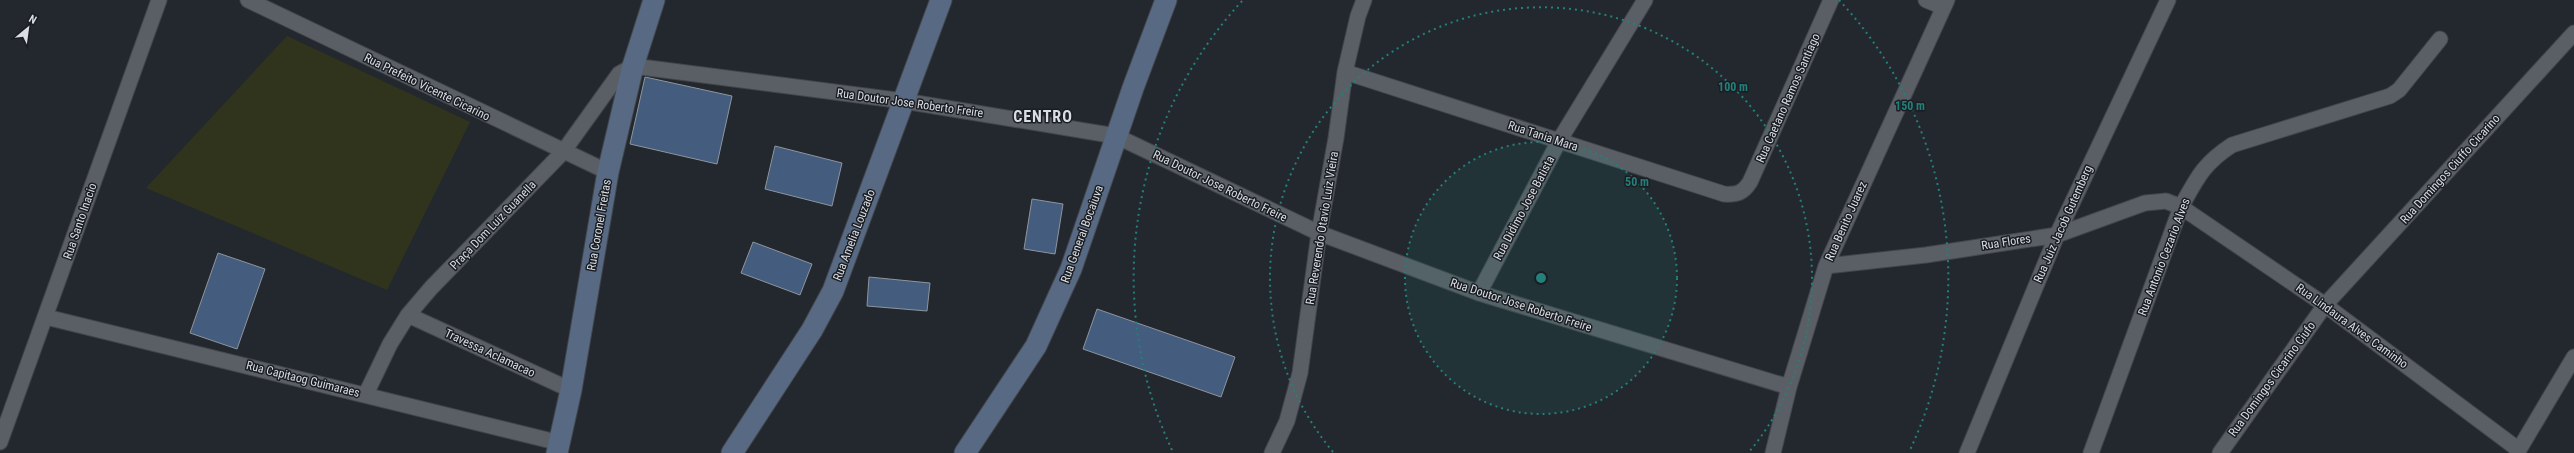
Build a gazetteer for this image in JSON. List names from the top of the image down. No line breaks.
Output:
{"streets":{"main road":["Rua Coronel Freitas","Rua General Bocaiuva","Rua Amelia Louzado"],"street":["Rua Prefeito Vicente Cicarino","Rua Caetano Ramos Santiago","Rua Doutor Jose Roberto Freire","Rua Tania Mara","Rua Domingos Ciuffo Cicarino","Rua Didimo Jose Batista","Rua Santo Inacio","Rua Benito Juarez","Rua Juiz Jacob Gutemberg","Praça Dom Luiz Guanella","Rua Reverendo Otavio Luiz Vieira","Rua Flores","Rua Antonio Cezario Alves","Rua Lindaura Alves Caminho","Travessa Aclamacao","Rua Capitaog Guimaraes","Rua Domingos Cicarino Ciufo"]},"crossings":[["Rua Prefeito Vicente Cicarino","Praça Dom Luiz Guanella"],["Rua Prefeito Vicente Cicarino","Rua Coronel Freitas"],["Rua Caetano Ramos Santiago","Rua Tania Mara"],["Rua Doutor Jose Roberto Freire","Rua Didimo Jose Batista"],["Rua Doutor Jose Roberto Freire","Rua Benito Juarez"],["Rua Doutor Jose Roberto Freire","Praça Dom Luiz Guanella"],["Rua Doutor Jose Roberto Freire","Rua Coronel Freitas"],["Rua Doutor Jose Roberto Freire","Rua Reverendo Otavio Luiz Vieira"],["Rua Doutor Jose Roberto Freire","Rua General Bocaiuva"],["Rua Doutor Jose Roberto Freire","Rua Amelia Louzado"],["Rua Tania Mara","Rua Didimo Jose Batista"],["Rua Tania Mara","Rua Reverendo Otavio Luiz Vieira"],["Rua Domingos Ciuffo Cicarino","Rua Lindaura Alves Caminho"],["Rua Domingos Ciuffo Cicarino","Rua Domingos Cicarino Ciufo"],["Rua Santo Inacio","Rua Capitaog Guimaraes"],["Rua Benito Juarez","Rua Flores"],["Rua Juiz Jacob Gutemberg","Rua Flores"],["Praça Dom Luiz Guanella","Rua Coronel Freitas"],["Praça Dom Luiz Guanella","Travessa Aclamacao"],["Praça Dom Luiz Guanella","Rua Capitaog Guimaraes"],["Rua Coronel Freitas","Travessa Aclamacao"],["Rua Coronel Freitas","Rua Capitaog Guimaraes"],["Rua Flores","Rua Antonio Cezario Alves"],["Rua Flores","Rua Lindaura Alves Caminho"],["Rua Antonio Cezario Alves","Rua Lindaura Alves Caminho"],["Rua Lindaura Alves Caminho","Rua Domingos Cicarino Ciufo"]],"districts":["CENTRO"],"north":"top right","rings":["100 m","150 m","50 m"]}
